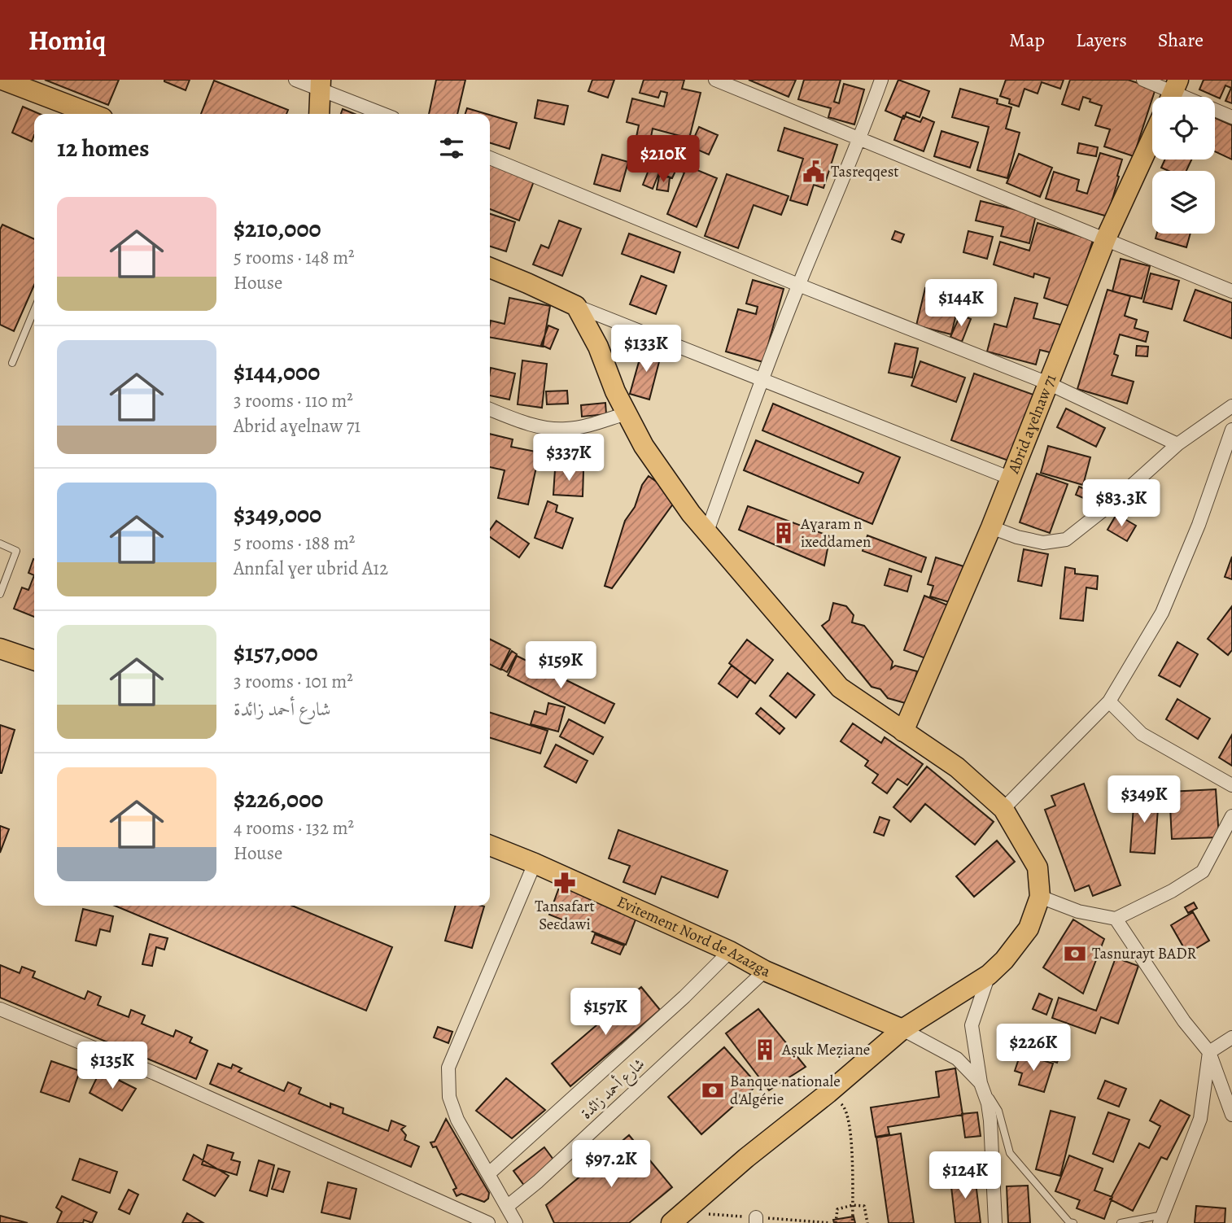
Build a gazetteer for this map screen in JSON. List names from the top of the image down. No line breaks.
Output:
{"streets":{"main road":["Abrid aɣelnaw 71","Evitement Nord de Azazga"],"street":["شارع أحمد زائدة"]},"crossings":[["Evitement Nord de Azazga","شارع أحمد زائدة"]],"places":{"public building":["Tasreqqest"],"building":["Aɣaram n ixeddamen","Aṣuk Meẓiane"],"pharmacy":["Tansafart Seɛdawi"],"bank":["Tasnurayt BADR","Banque nationale d'Algérie"]},"page":{"header":"Homiq","nav":["Map","Layers","Share"],"heading":"12 homes","price":["$210K","$144K","$133K","$337K","$83.3K","$159K","$349K","$157K","$226K","$135K","$97.2K","$124K"],"list":[{"name":"$210,000","note":"5 rooms · 148 m² · House"},{"name":"$144,000","note":"3 rooms · 110 m² · Abrid aɣelnaw 71"},{"name":"$349,000","note":"5 rooms · 188 m² · Annfal ɣer ubrid A12"},{"name":"$157,000","note":"3 rooms · 101 m² · شارع أحمد زائدة"},{"name":"$226,000","note":"4 rooms · 132 m² · House"}]}}
